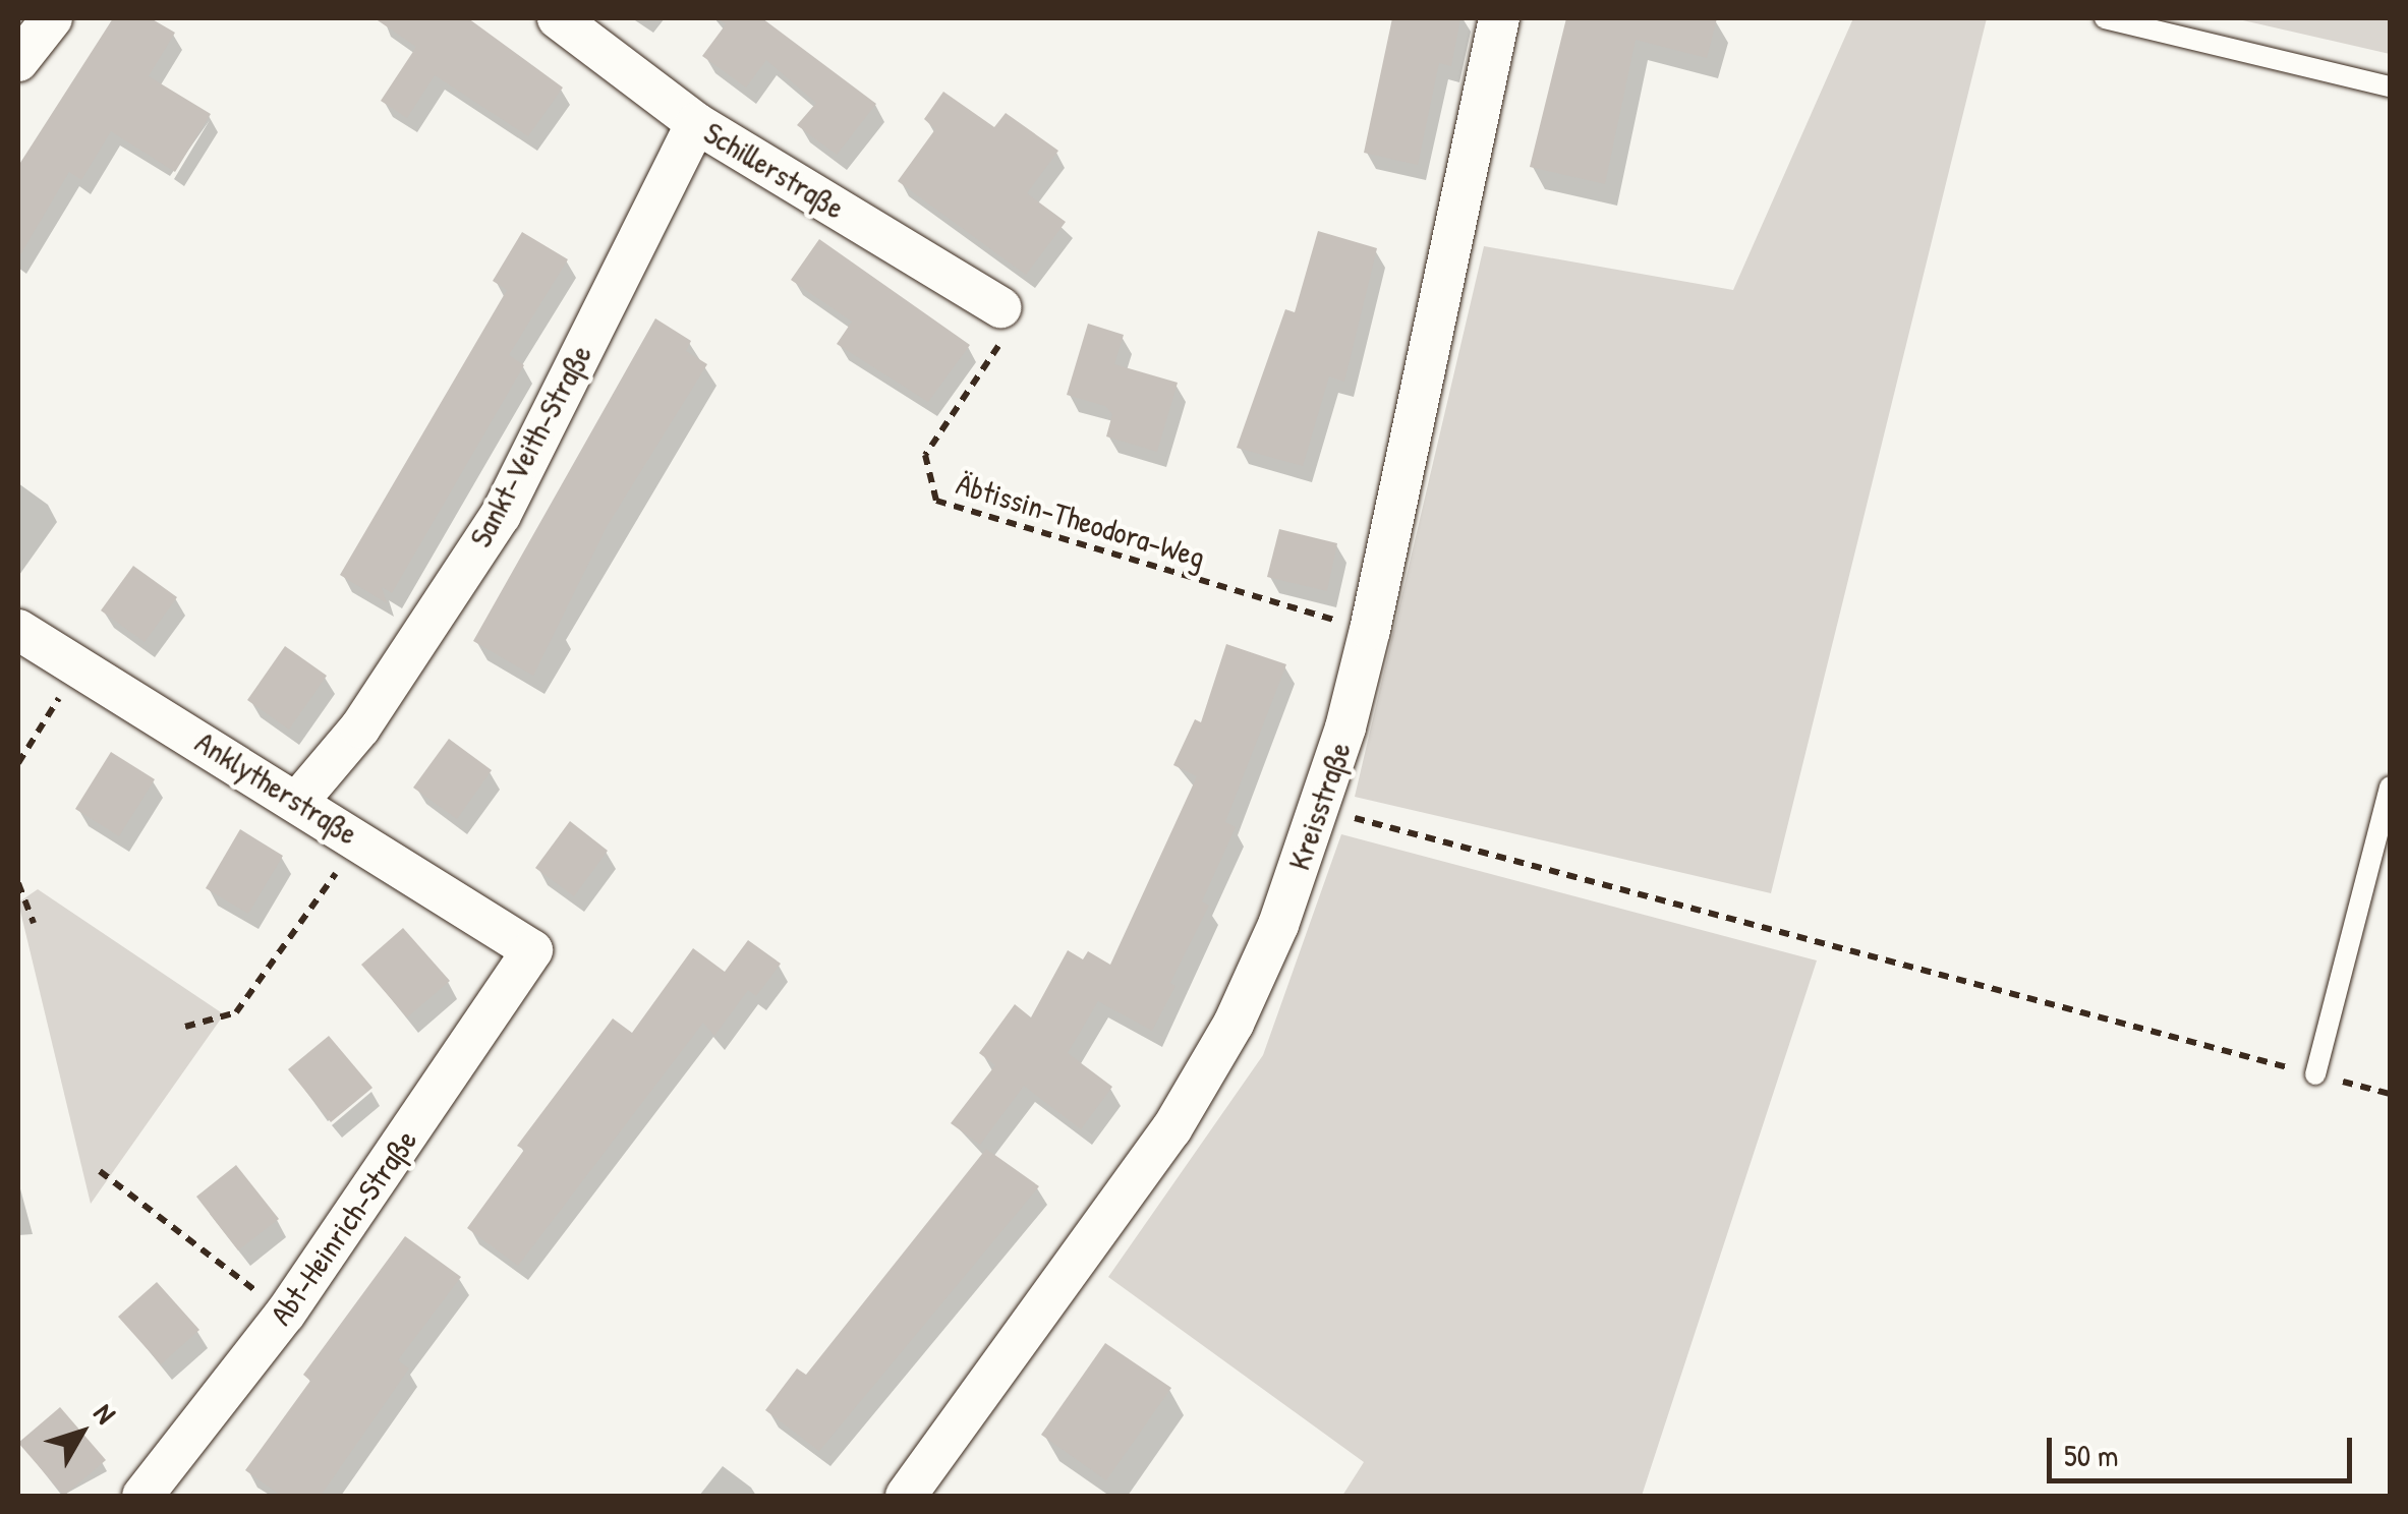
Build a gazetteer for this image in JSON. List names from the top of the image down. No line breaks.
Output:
{"streets":{"street":["Schillerstraße","Sankt-Veith-Straße","Anklytherstraße","Kreisstraße","Abt-Heinrich-Straße"],"path":["Äbtissin-Theodora-Weg"]},"crossings":[["Schillerstraße","Sankt-Veith-Straße"],["Schillerstraße","Äbtissin-Theodora-Weg"],["Sankt-Veith-Straße","Anklytherstraße"],["Äbtissin-Theodora-Weg","Kreisstraße"],["Anklytherstraße","Abt-Heinrich-Straße"]],"scale_bar":"50 m","north":"top right"}
